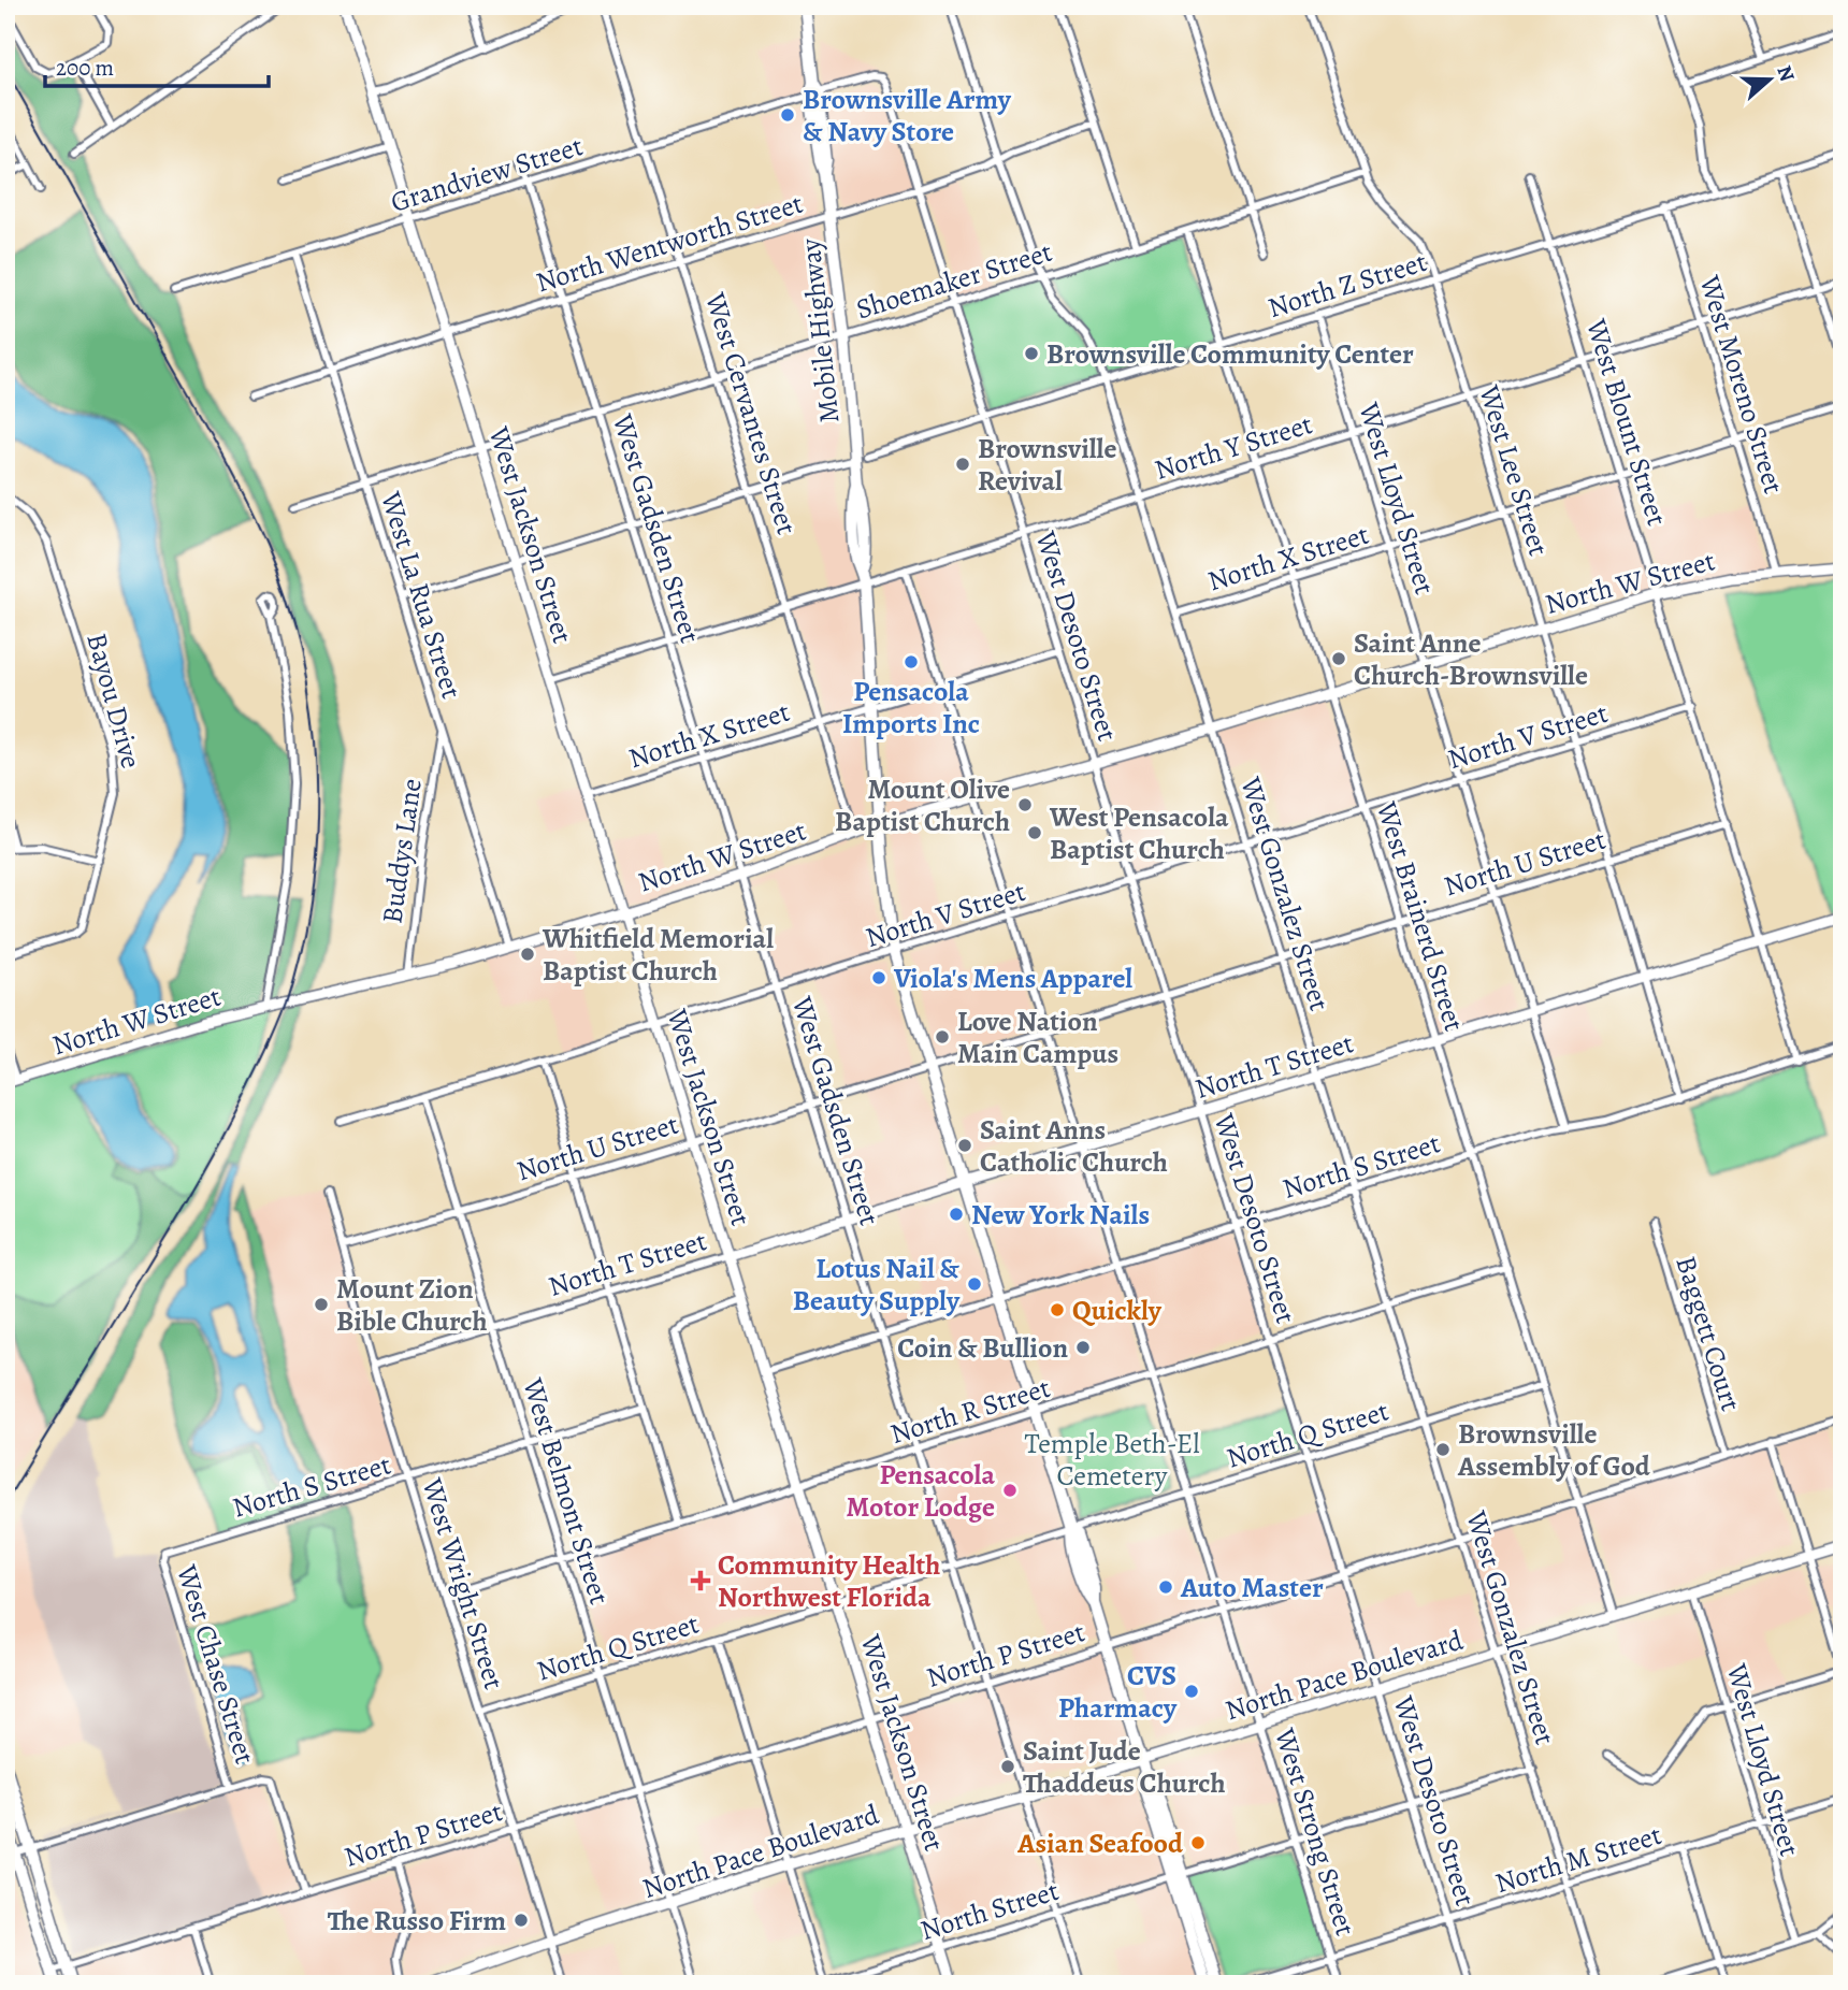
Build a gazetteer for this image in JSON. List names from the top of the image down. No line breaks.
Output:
{"streets":{"main road":["Mobile Highway","North Pace Boulevard"],"street":["Grandview Street","North Wentworth Street","Shoemaker Street","North Z Street","West Moreno Street","West Cervantes Street","West Blount Street","North Y Street","West Lee Street","West Lloyd Street","West Gadsden Street","West Jackson Street","North X Street","North W Street","West La Rua Street","West Desoto Street","Bayou Drive","North V Street","Buddys Lane","North U Street","West Gonzalez Street","West Brainerd Street","North T Street","North S Street","Baggett Court","North R Street","North Q Street","West Belmont Street","West Wright Street","North P Street","West Chase Street","West Strong Street","North M Street","North Street"]},"crossings":[["Grandview Street","Mobile Highway"],["Grandview Street","West Cervantes Street"],["Grandview Street","West Gadsden Street"],["Grandview Street","West Jackson Street"],["Grandview Street","West La Rua Street"],["Grandview Street","West Desoto Street"],["North Wentworth Street","Mobile Highway"],["North Wentworth Street","West Cervantes Street"],["North Wentworth Street","West Gadsden Street"],["North Wentworth Street","West Jackson Street"],["North Wentworth Street","West La Rua Street"],["North Wentworth Street","West Desoto Street"],["North Wentworth Street","West Gonzalez Street"],["Shoemaker Street","Mobile Highway"],["Shoemaker Street","West Cervantes Street"],["Shoemaker Street","West Lee Street"],["Shoemaker Street","West Gadsden Street"],["Shoemaker Street","West Jackson Street"],["Shoemaker Street","West La Rua Street"],["Shoemaker Street","West Desoto Street"],["Shoemaker Street","West Gonzalez Street"],["Shoemaker Street","West Brainerd Street"],["North Z Street","Mobile Highway"],["North Z Street","West Moreno Street"],["North Z Street","West Cervantes Street"],["North Z Street","West Blount Street"],["North Z Street","West Lee Street"],["North Z Street","West Lloyd Street"],["North Z Street","West Gadsden Street"],["North Z Street","West Jackson Street"],["North Z Street","West La Rua Street"],["North Z Street","West Desoto Street"],["North Z Street","West Gonzalez Street"],["North Z Street","West Brainerd Street"],["Mobile Highway","North Y Street"],["Mobile Highway","North X Street"],["Mobile Highway","North W Street"],["Mobile Highway","North V Street"],["West Moreno Street","North Y Street"],["West Moreno Street","North X Street"],["West Moreno Street","North W Street"],["West Cervantes Street","North Y Street"],["West Cervantes Street","North X Street"],["West Cervantes Street","North W Street"],["West Blount Street","North Y Street"],["West Blount Street","North X Street"],["West Blount Street","North W Street"],["West Blount Street","North V Street"],["West Blount Street","North U Street"],["West Blount Street","North T Street"],["West Blount Street","North S Street"],["North Y Street","West Lee Street"],["North Y Street","West Lloyd Street"],["North Y Street","West Gadsden Street"],["North Y Street","West Jackson Street"],["North Y Street","West Desoto Street"],["North Y Street","West Gonzalez Street"],["North Y Street","West Brainerd Street"],["North Y Street","West Strong Street"],["West Lee Street","North X Street"],["West Lee Street","North W Street"],["West Lee Street","North V Street"],["West Lee Street","North U Street"],["West Lee Street","North T Street"],["West Lee Street","North S Street"],["West Lloyd Street","North X Street"],["West Lloyd Street","North W Street"],["West Lloyd Street","North V Street"],["West Lloyd Street","North U Street"],["West Lloyd Street","North T Street"],["West Lloyd Street","North S Street"],["West Lloyd Street","North Pace Boulevard"],["West Lloyd Street","North M Street"],["West Gadsden Street","North X Street"],["West Gadsden Street","North W Street"],["West Gadsden Street","North V Street"],["West Gadsden Street","North U Street"],["West Gadsden Street","North T Street"],["West Gadsden Street","North S Street"],["West Gadsden Street","North R Street"],["West Gadsden Street","North Q Street"],["West Gadsden Street","North P Street"],["West Gadsden Street","North Pace Boulevard"],["West Gadsden Street","North Street"],["West Jackson Street","North X Street"],["West Jackson Street","North W Street"],["West Jackson Street","North V Street"],["West Jackson Street","North U Street"],["West Jackson Street","North T Street"],["West Jackson Street","North S Street"],["West Jackson Street","North R Street"],["West Jackson Street","North Q Street"],["West Jackson Street","North P Street"],["West Jackson Street","North Pace Boulevard"],["West Jackson Street","North Street"],["North X Street","West Desoto Street"],["North X Street","West Gonzalez Street"],["North X Street","West Brainerd Street"],["North X Street","West Strong Street"],["North W Street","West La Rua Street"],["North W Street","West Desoto Street"],["North W Street","Buddys Lane"],["North W Street","West Gonzalez Street"],["North W Street","West Brainerd Street"],["North W Street","West Strong Street"],["West La Rua Street","Buddys Lane"],["West Desoto Street","North V Street"],["West Desoto Street","North U Street"],["West Desoto Street","North T Street"],["West Desoto Street","North S Street"],["West Desoto Street","North R Street"],["West Desoto Street","North Q Street"],["West Desoto Street","North P Street"],["West Desoto Street","North Pace Boulevard"],["West Desoto Street","North M Street"],["West Desoto Street","North Street"],["North V Street","West Gonzalez Street"],["North V Street","West Brainerd Street"],["North V Street","West Belmont Street"],["North V Street","West Strong Street"],["North U Street","West Gonzalez Street"],["North U Street","West Brainerd Street"],["North U Street","West Belmont Street"],["North U Street","West Wright Street"],["North U Street","West Strong Street"],["West Gonzalez Street","North T Street"],["West Gonzalez Street","North S Street"],["West Gonzalez Street","North R Street"],["West Gonzalez Street","North Q Street"],["West Gonzalez Street","North P Street"],["West Gonzalez Street","North Pace Boulevard"],["West Gonzalez Street","North M Street"],["West Gonzalez Street","North Street"],["West Brainerd Street","North T Street"],["West Brainerd Street","North S Street"],["West Brainerd Street","North R Street"],["West Brainerd Street","North Q Street"],["West Brainerd Street","North P Street"],["West Brainerd Street","North Pace Boulevard"],["North T Street","West Belmont Street"],["North T Street","West Wright Street"],["North T Street","West Strong Street"],["North S Street","West Belmont Street"],["North S Street","West Wright Street"],["North S Street","West Chase Street"],["North S Street","West Strong Street"],["Baggett Court","North P Street"],["North R Street","West Belmont Street"],["North R Street","West Wright Street"],["North R Street","West Strong Street"],["North Q Street","West Belmont Street"],["North Q Street","West Wright Street"],["North Q Street","West Strong Street"],["West Belmont Street","North P Street"],["West Belmont Street","North Pace Boulevard"],["West Wright Street","North P Street"],["West Wright Street","North Pace Boulevard"],["North P Street","West Chase Street"],["North P Street","West Strong Street"],["North Pace Boulevard","West Strong Street"],["West Strong Street","North M Street"],["West Strong Street","North Street"]],"parks":["Temple Beth-El Cemetery"],"places":{"other":["Brownsville Army & Navy Store","Brownsville Community Center","Brownsville Revival","Saint Anne Church-Brownsville","Pensacola Imports Inc","Mount Olive Baptist Church","West Pensacola Baptist Church","Whitfield Memorial Baptist Church","Viola's Mens Apparel","Love Nation Main Campus","Saint Anns Catholic Church","New York Nails","Lotus Nail & Beauty Supply","Mount Zion Bible Church","Quickly","Coin & Bullion","Brownsville Assembly of God","Pensacola Motor Lodge","Auto Master","CVS Pharmacy","Saint Jude Thaddeus Church","Asian Seafood","The Russo Firm"],"health":["Community Health Northwest Florida"]},"scale_bar":"200 m","north":"right"}
